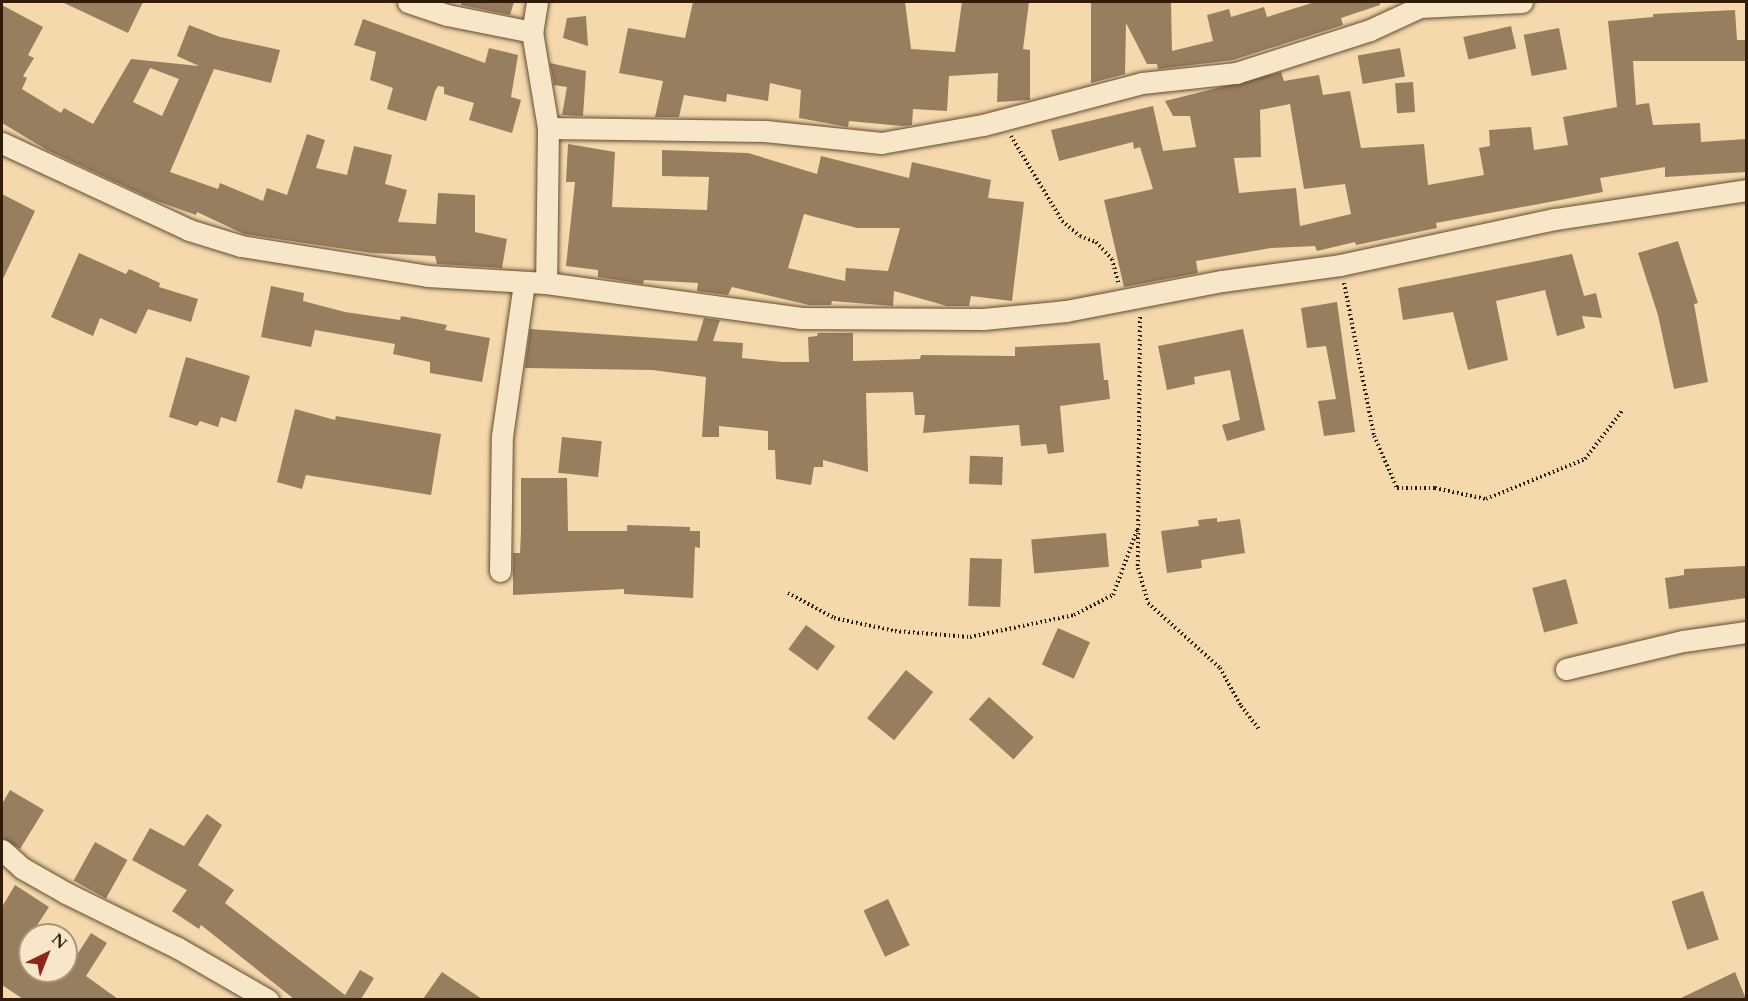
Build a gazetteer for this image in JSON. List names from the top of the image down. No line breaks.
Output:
{"north":"top right"}
